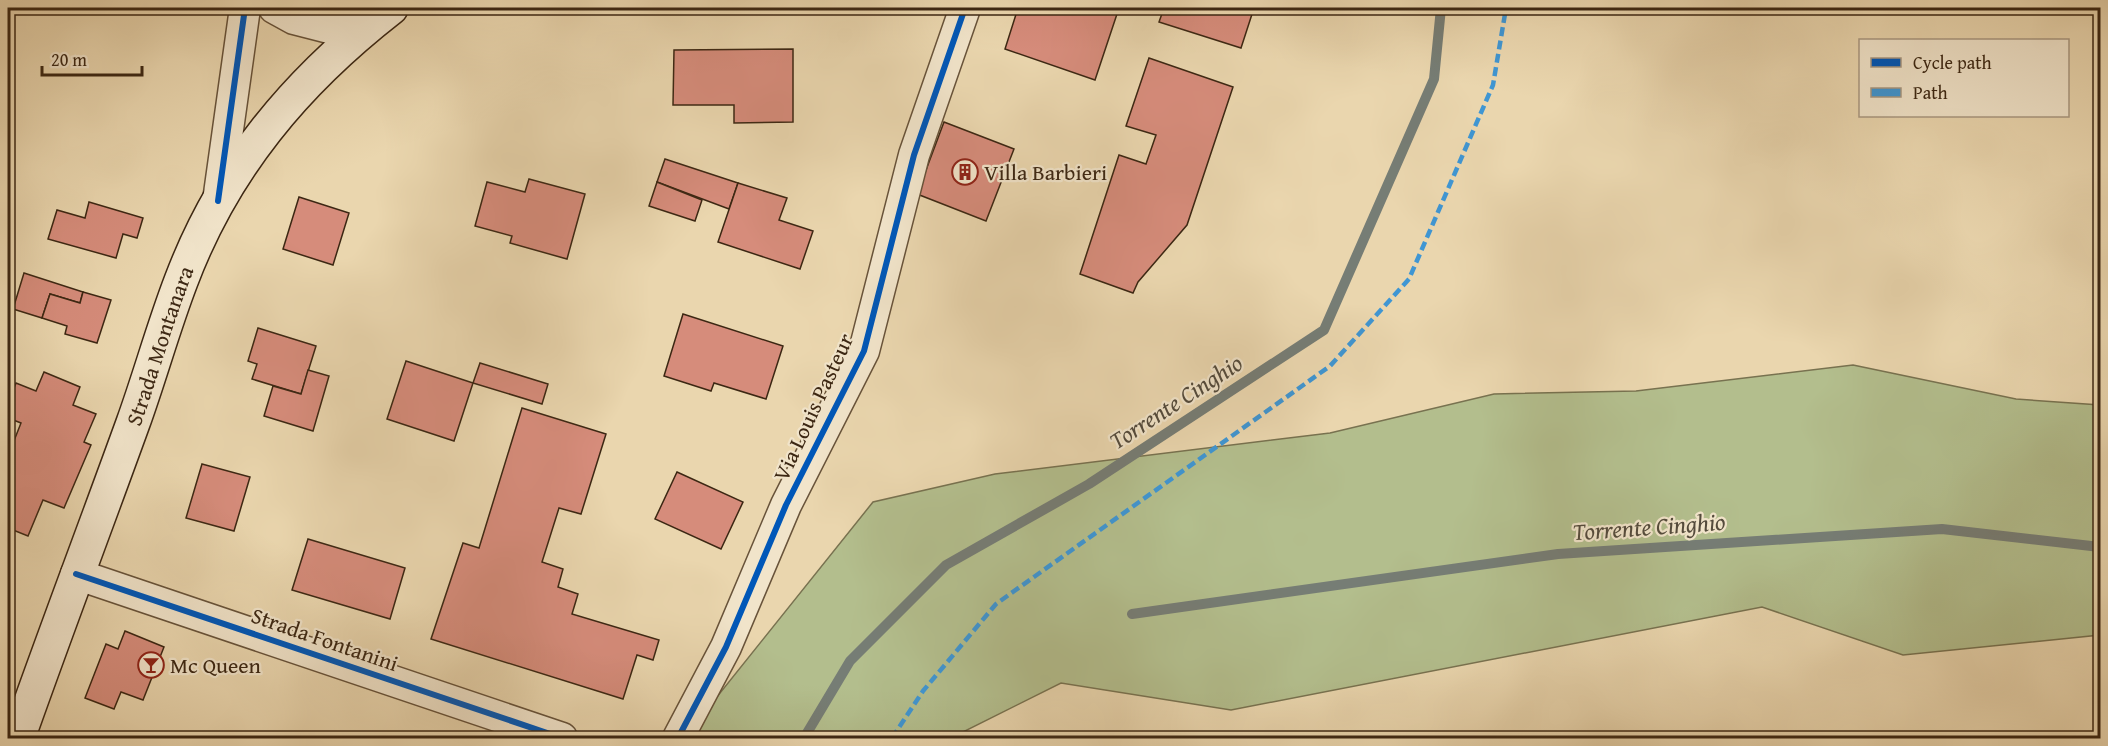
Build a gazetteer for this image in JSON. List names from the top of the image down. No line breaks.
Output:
{"streets":{"main road":["Strada Montanara"],"street":["Via Louis Pasteur","Strada Fontanini"]},"crossings":[["Strada Montanara","Strada Fontanini"]],"water":["Torrente Cinghio"],"places":{"building":["Villa Barbieri"],"bar":["Mc Queen"]},"legend":["Cycle path","Path"],"scale_bar":"20 m"}
